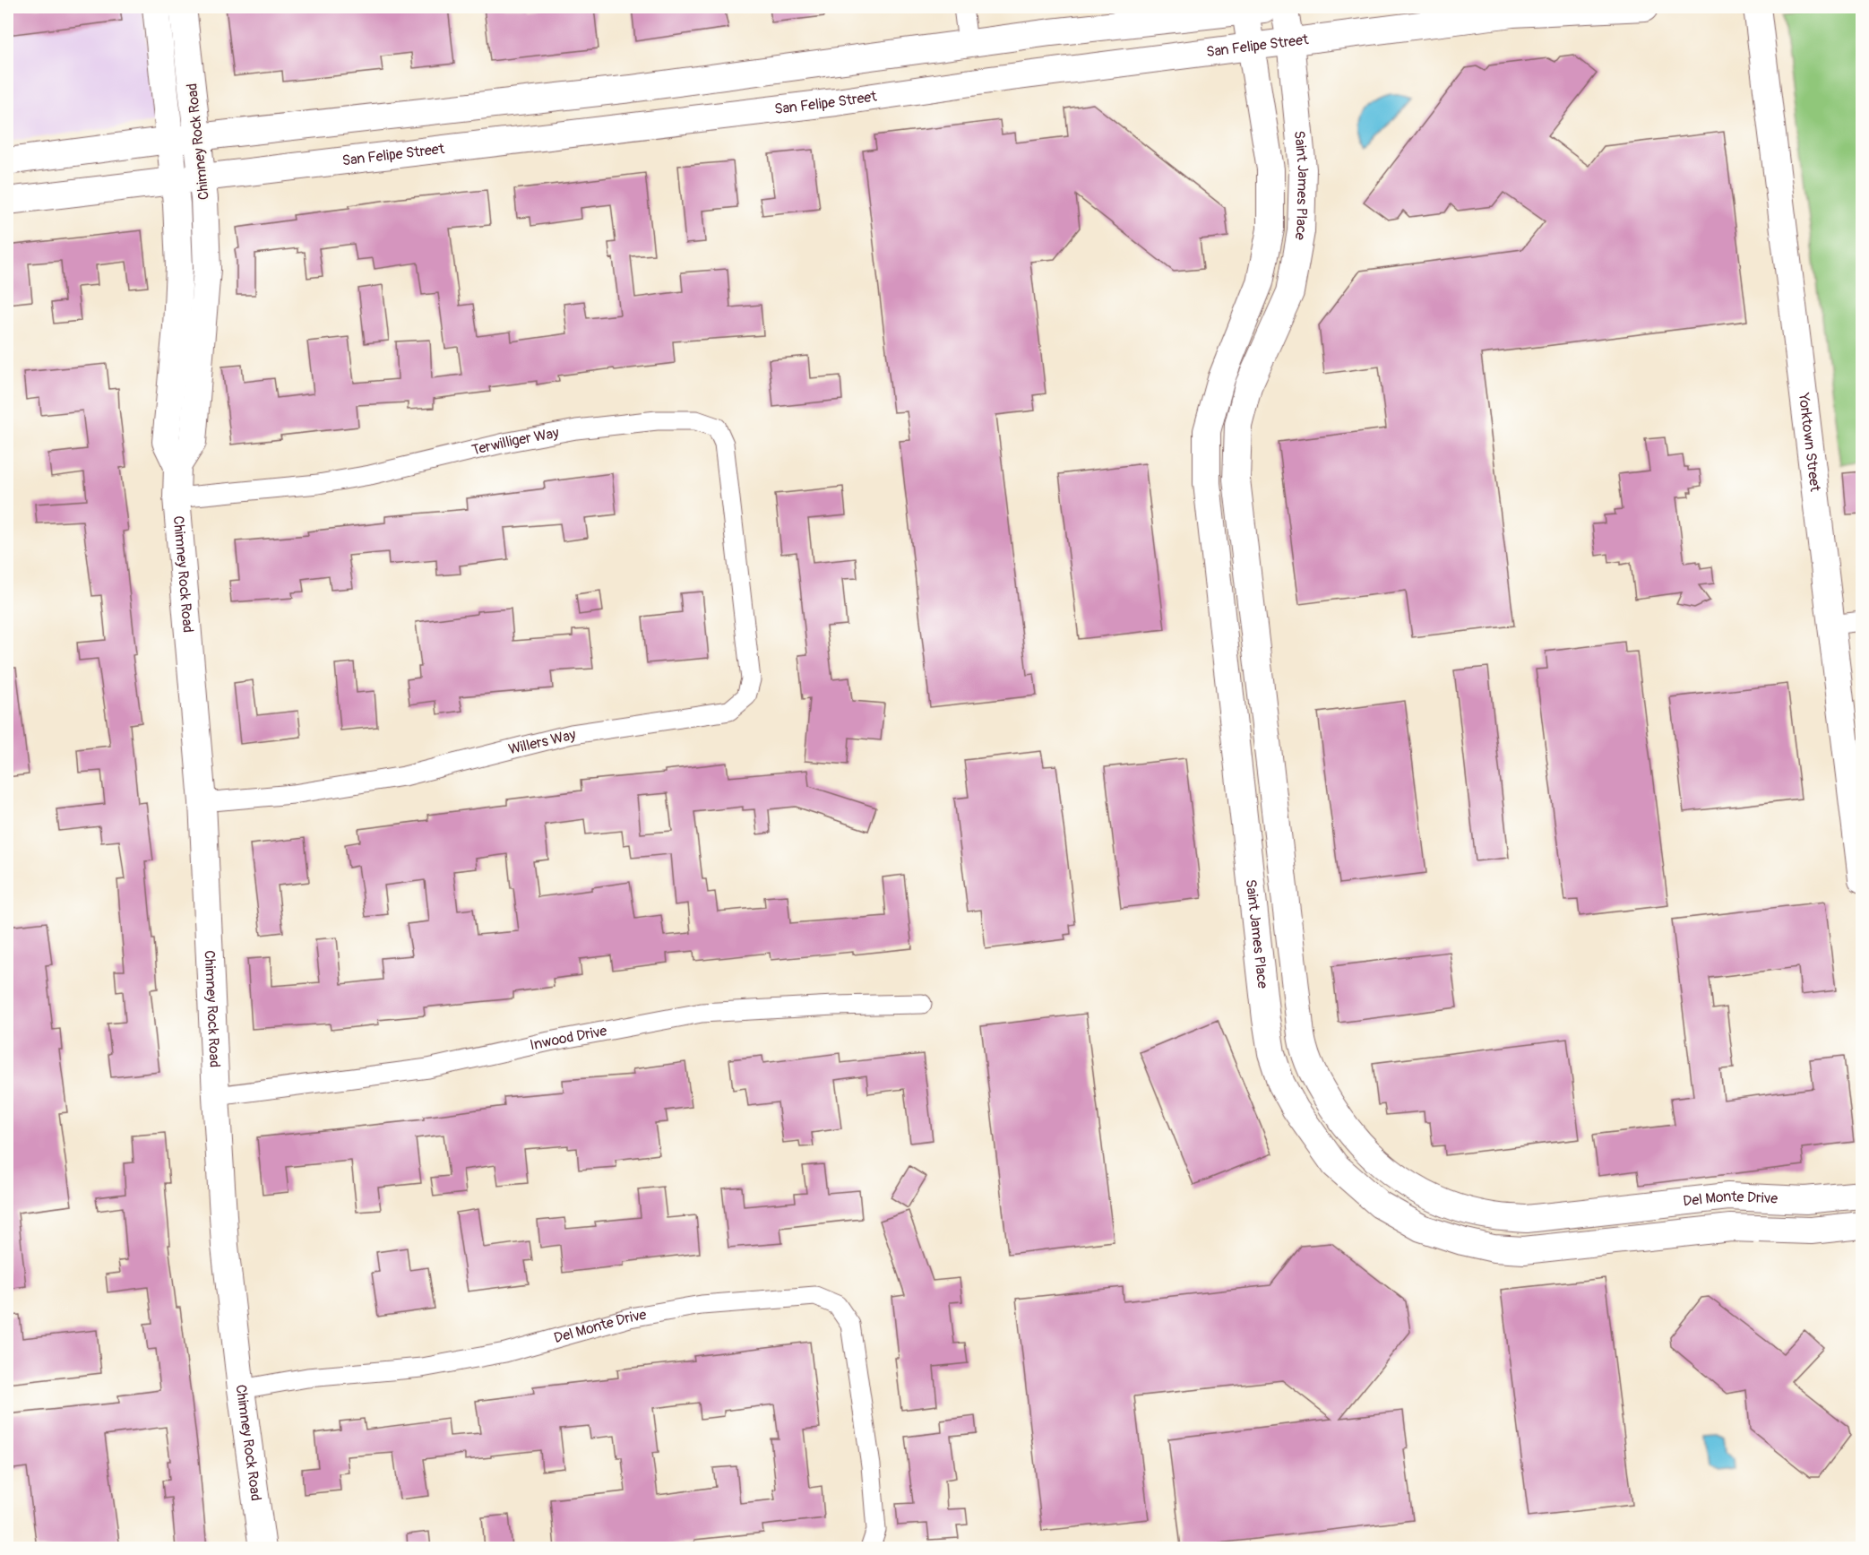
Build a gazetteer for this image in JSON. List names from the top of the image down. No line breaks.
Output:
{"streets":{"main road":["San Felipe Street","Chimney Rock Road","Saint James Place","Yorktown Street","Del Monte Drive"],"street":["Terwilliger Way","Willers Way","Inwood Drive"]},"crossings":[["San Felipe Street","Chimney Rock Road"],["San Felipe Street","Saint James Place"],["Chimney Rock Road","Terwilliger Way"],["Chimney Rock Road","Willers Way"],["Chimney Rock Road","Inwood Drive"],["Chimney Rock Road","Del Monte Drive"],["Saint James Place","Del Monte Drive"],["Terwilliger Way","Willers Way"]]}
